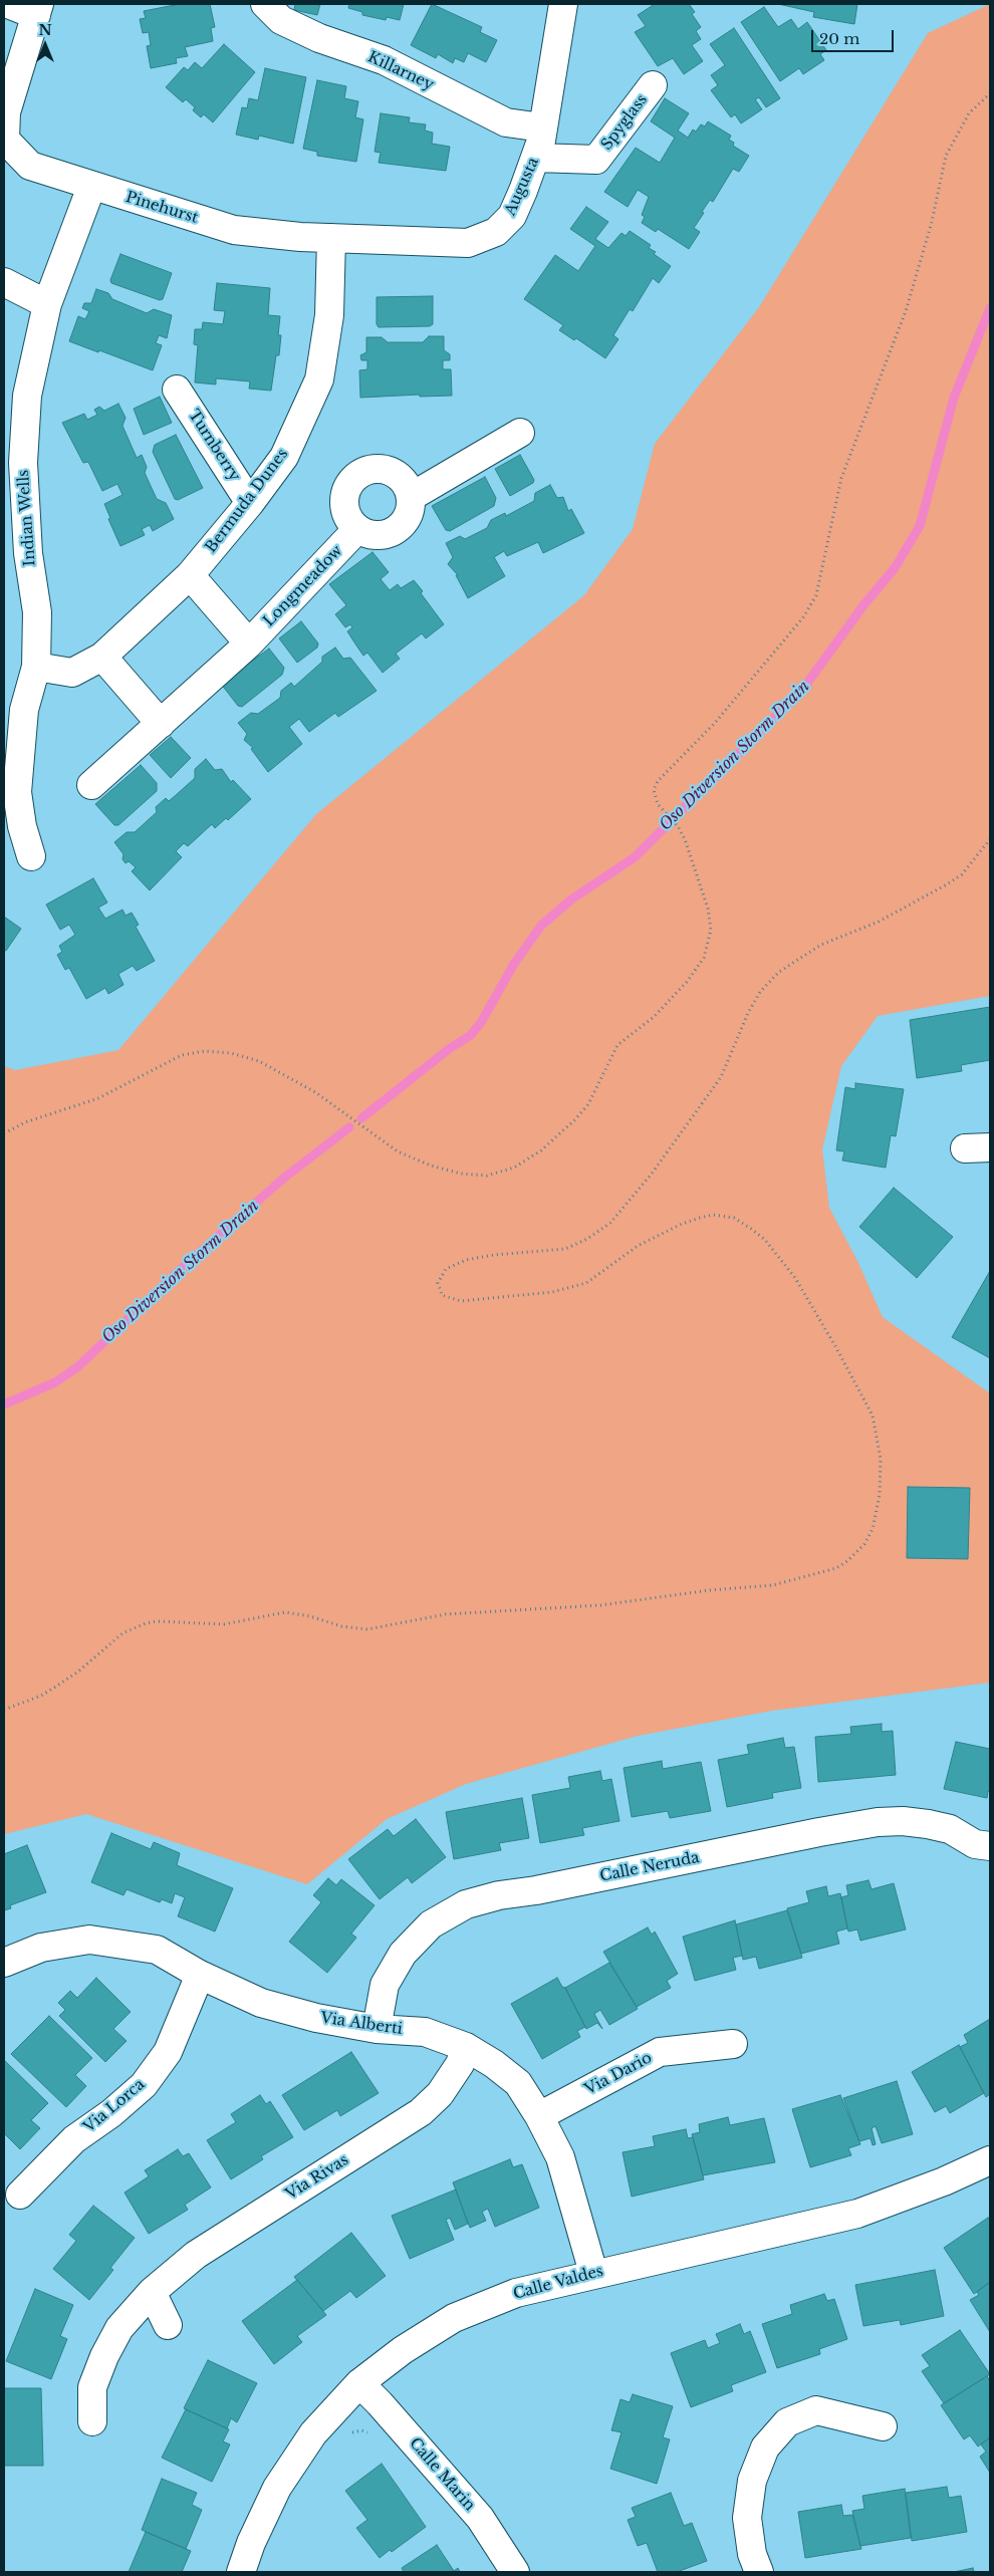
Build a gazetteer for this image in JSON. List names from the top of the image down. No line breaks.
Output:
{"streets":{"street":["Killarney","Spyglass","Augusta","Pinehurst","Turnberry","Bermuda Dunes","Indian Wells","Longmeadow","Calle Neruda","Via Alberti","Via Dario","Via Lorca","Via Rivas","Calle Valdes","Calle Marin"]},"crossings":[["Killarney","Augusta"],["Spyglass","Augusta"],["Augusta","Pinehurst"],["Augusta","Bermuda Dunes"],["Pinehurst","Bermuda Dunes"],["Pinehurst","Indian Wells"],["Turnberry","Bermuda Dunes"],["Bermuda Dunes","Indian Wells"],["Calle Neruda","Via Alberti"],["Via Alberti","Via Dario"],["Via Alberti","Via Lorca"],["Via Alberti","Via Rivas"],["Via Alberti","Calle Valdes"],["Calle Valdes","Calle Marin"]],"water":["Oso Diversion Storm Drain"],"scale_bar":"20 m","north":"top"}
